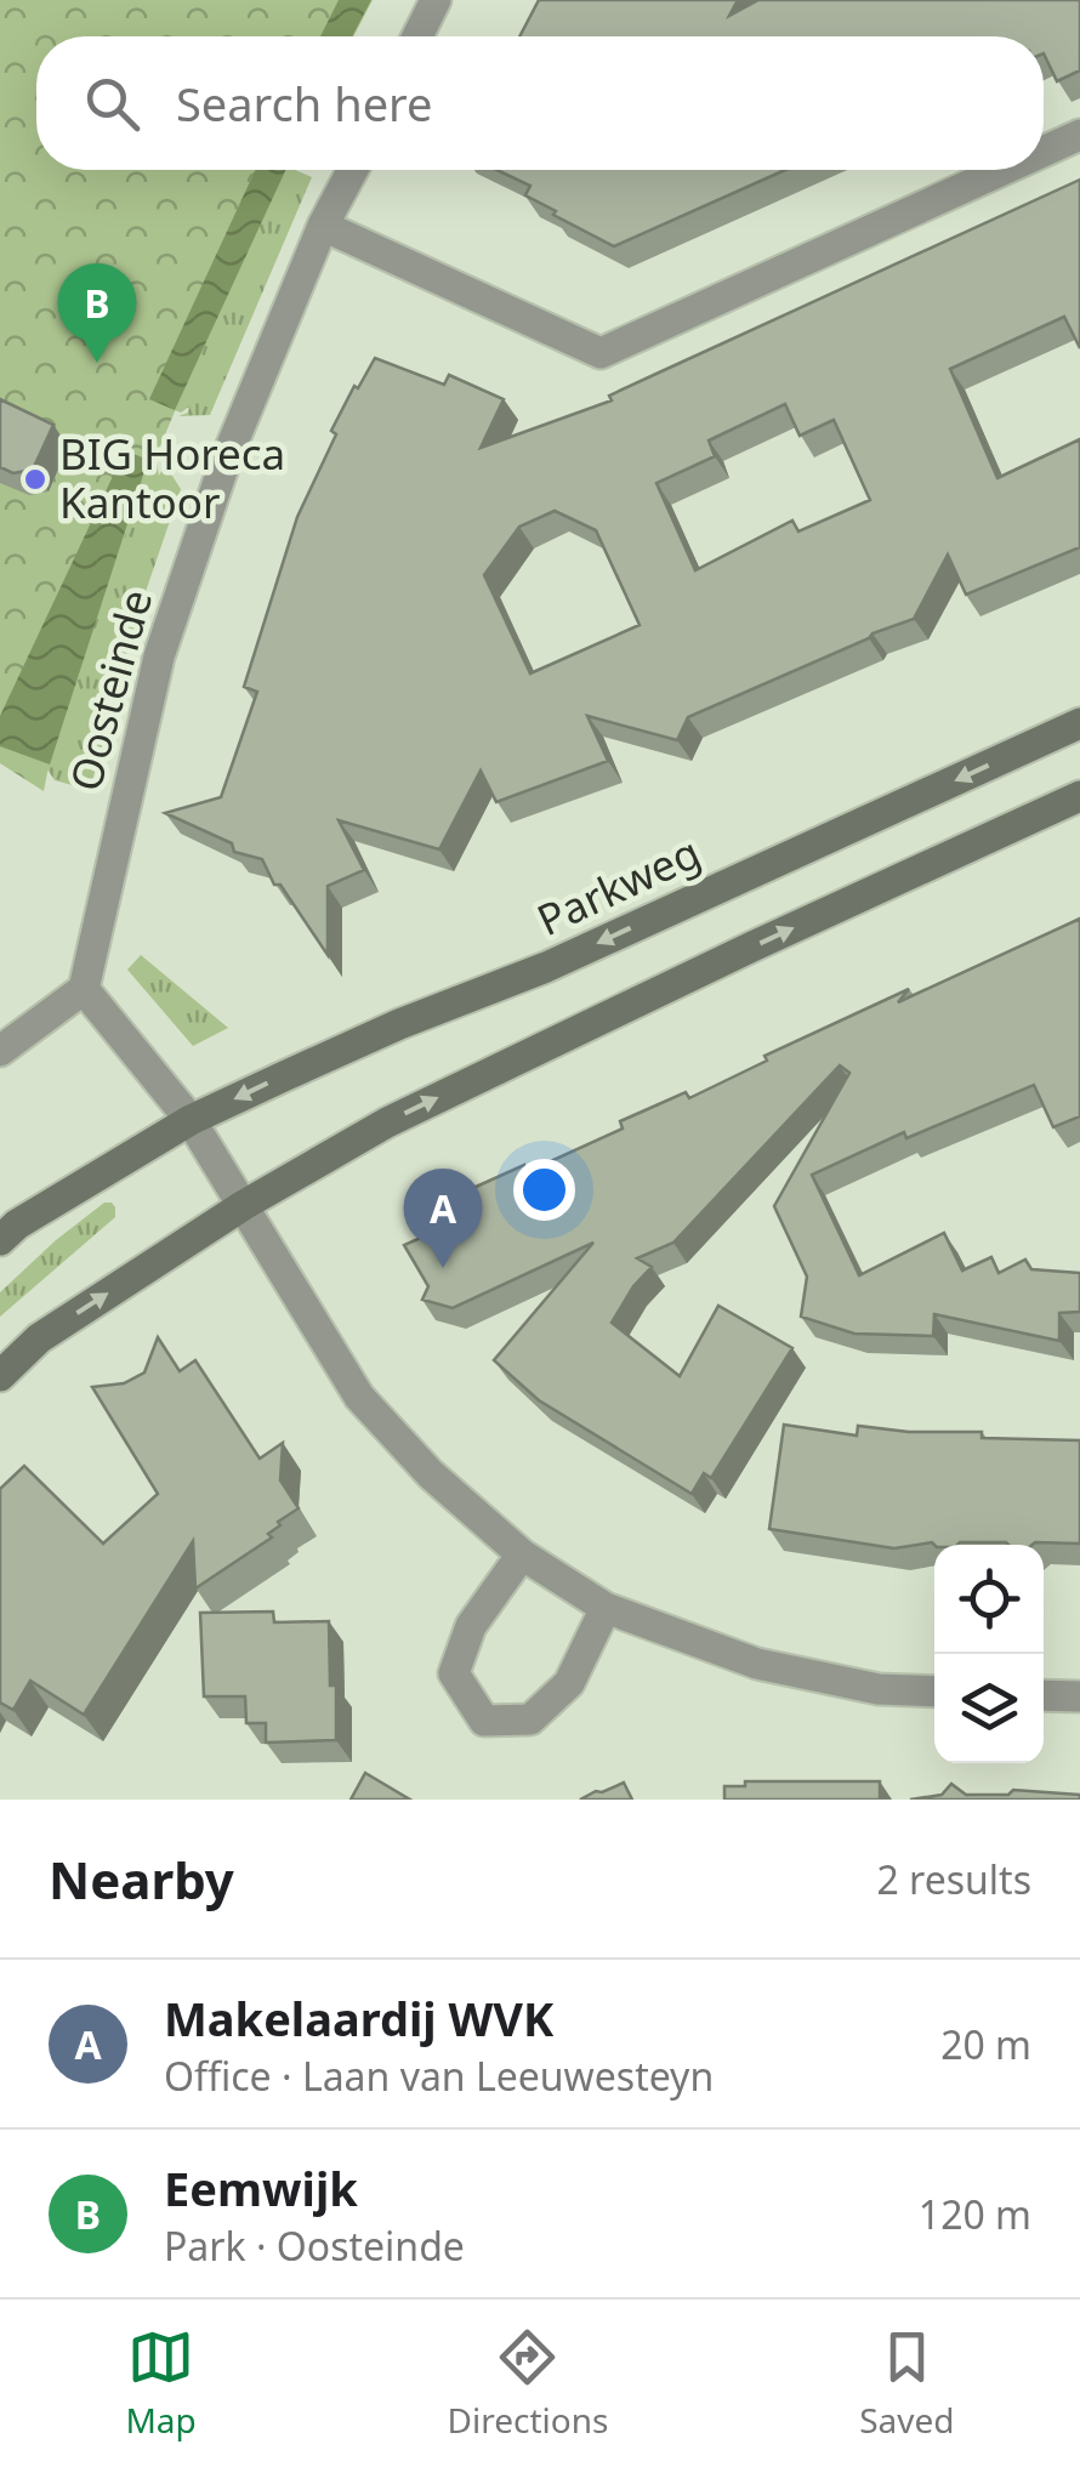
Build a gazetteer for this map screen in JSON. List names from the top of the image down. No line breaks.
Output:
{"streets":{"street":["Oosteinde","Parkweg"]},"places":["BIG Horeca Kantoor"],"page":{"search":"Search here","pins":["B","A"],"heading":["Nearby","2 results"],"list":[{"mark":"A","name":"Makelaardij WVK","note":"Office · Laan van Leeuwesteyn","value":"20 m"},{"mark":"B","name":"Eemwijk","note":"Park · Oosteinde","value":"120 m"}],"nav":["Map","Directions","Saved"]}}
